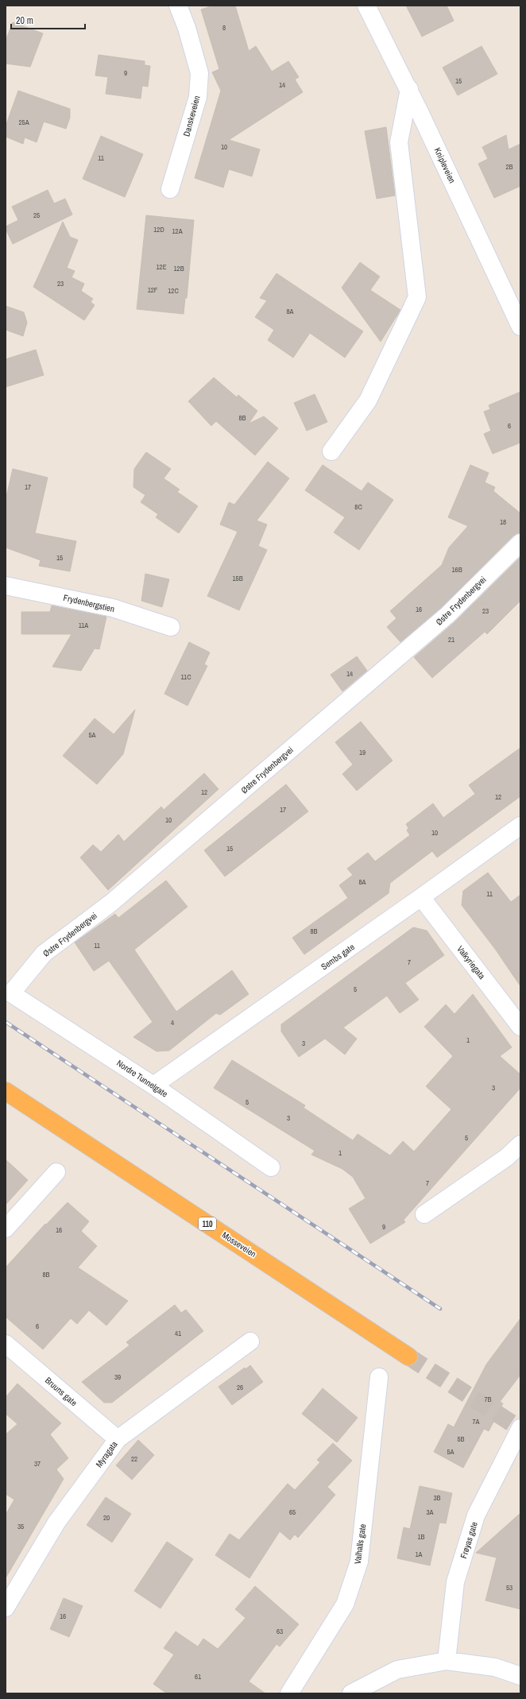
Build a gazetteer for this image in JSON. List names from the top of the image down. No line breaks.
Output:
{"streets":{"highway":["110","Mosseveien"],"street":["Danskeveien","Knipleveien","Østre Frydenbergvei","Frydenbergstien","Sembs gate","Valkyriegata","Nordre Tunnelgate","Bruuns gate","Myragata","Frøyas gate","Valhalls gate"]},"crossings":[["Østre Frydenbergvei","Nordre Tunnelgate"],["Sembs gate","Valkyriegata"],["Sembs gate","Nordre Tunnelgate"],["Bruuns gate","Myragata"]],"house_numbers":["8","9","15","14","25A","10","11","2B","25","12D","12A","12E","12B","23","12F","12C","8A","8B","6","17","8C","18","15","16B","15B","16","23","11A","21","14","11C","5A","19","12","12","17","10","10","15","8A","11","8B","11","7","5","4","1","3","3","5","3","5","1","7","9","16","8B","6","41","39","26","7B","7A","5B","5A","22","37","3B","65","3A","20","35","1B","1A","53","16","63","61"],"scale_bar":"20 m"}
